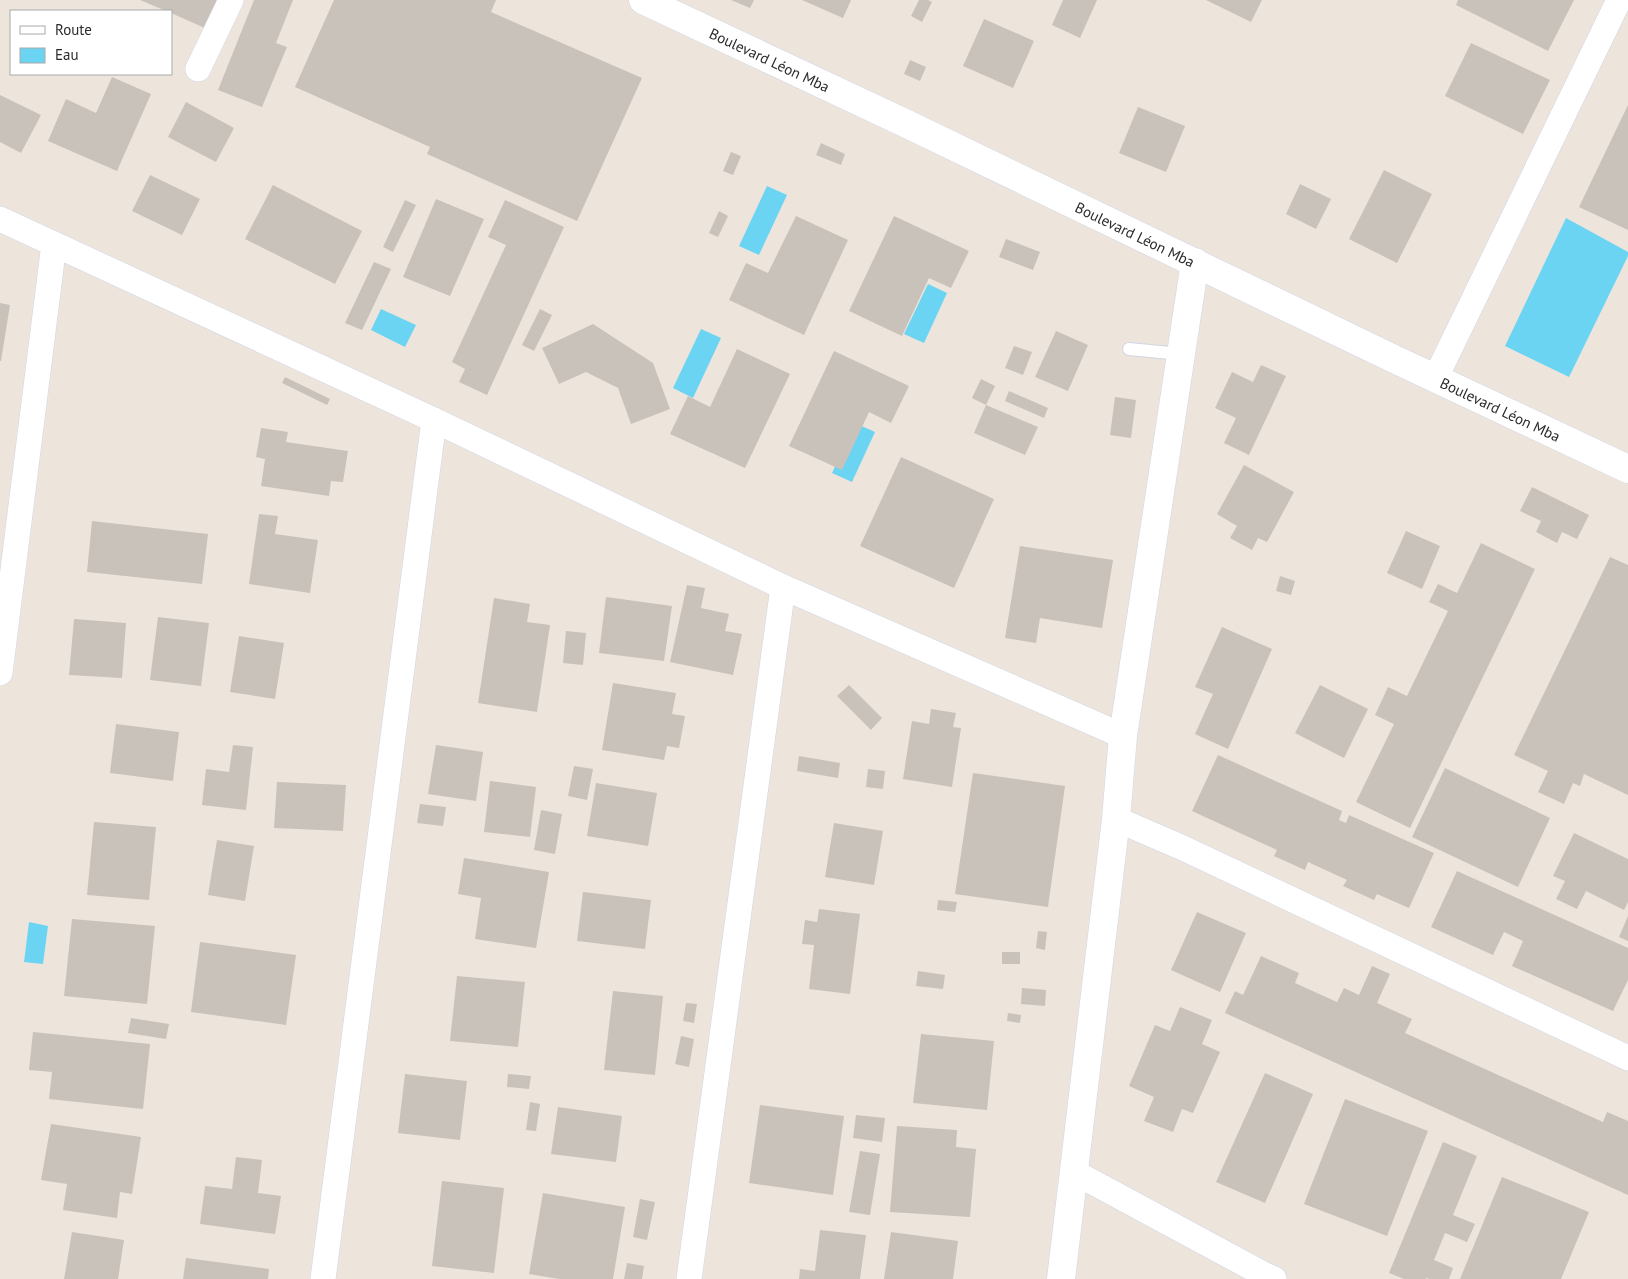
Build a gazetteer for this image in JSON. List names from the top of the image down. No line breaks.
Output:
{"streets":{"street":["Boulevard Léon Mba"]},"legend":["Route","Eau"]}
